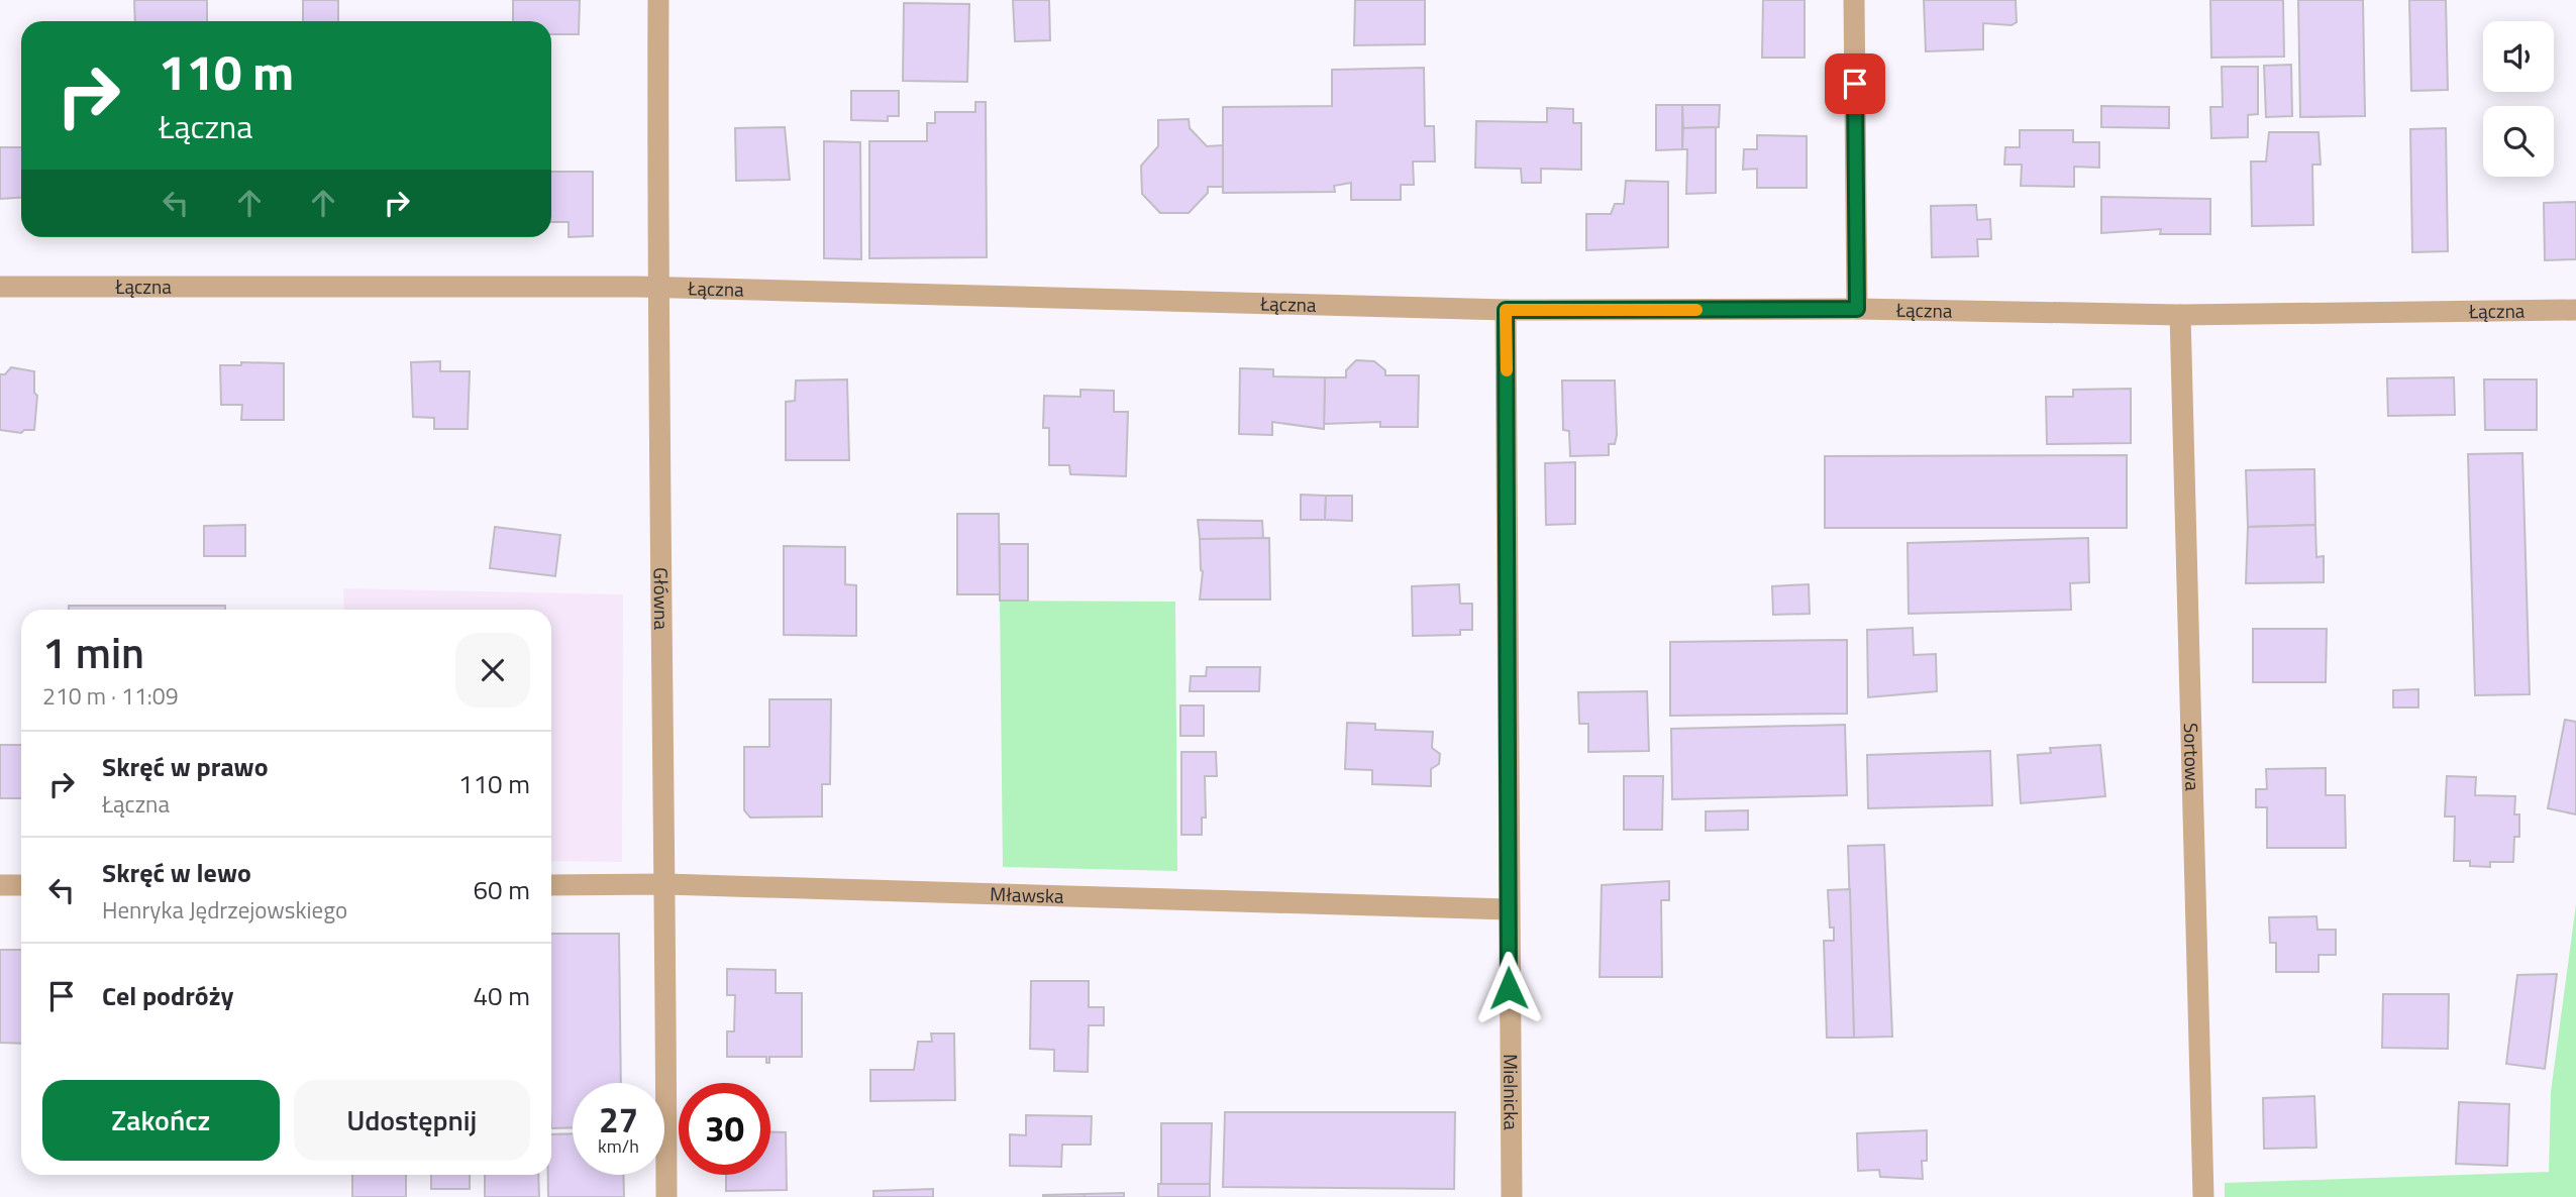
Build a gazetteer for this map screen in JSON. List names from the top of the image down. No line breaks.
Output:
{"streets":{"street":["Łączna","Główna","Sortowa","Mławska","Mielnicka"]},"crossings":[["Łączna","Główna"],["Łączna","Sortowa"],["Łączna","Mielnicka"],["Główna","Mławska"],["Mławska","Mielnicka"]],"page":{"turn":["110 m","Łączna"],"heading":["1 min","210 m · 11:09"],"list":[{"name":"Skręć w prawo","note":"Łączna","value":"110 m"},{"name":"Skręć w lewo","note":"Henryka Jędrzejowskiego","value":"60 m"},{"name":"Cel podróży","value":"40 m"}],"buttons":["Zakończ","Udostępnij"],"speed":"27 km/h","limit":"30"}}
